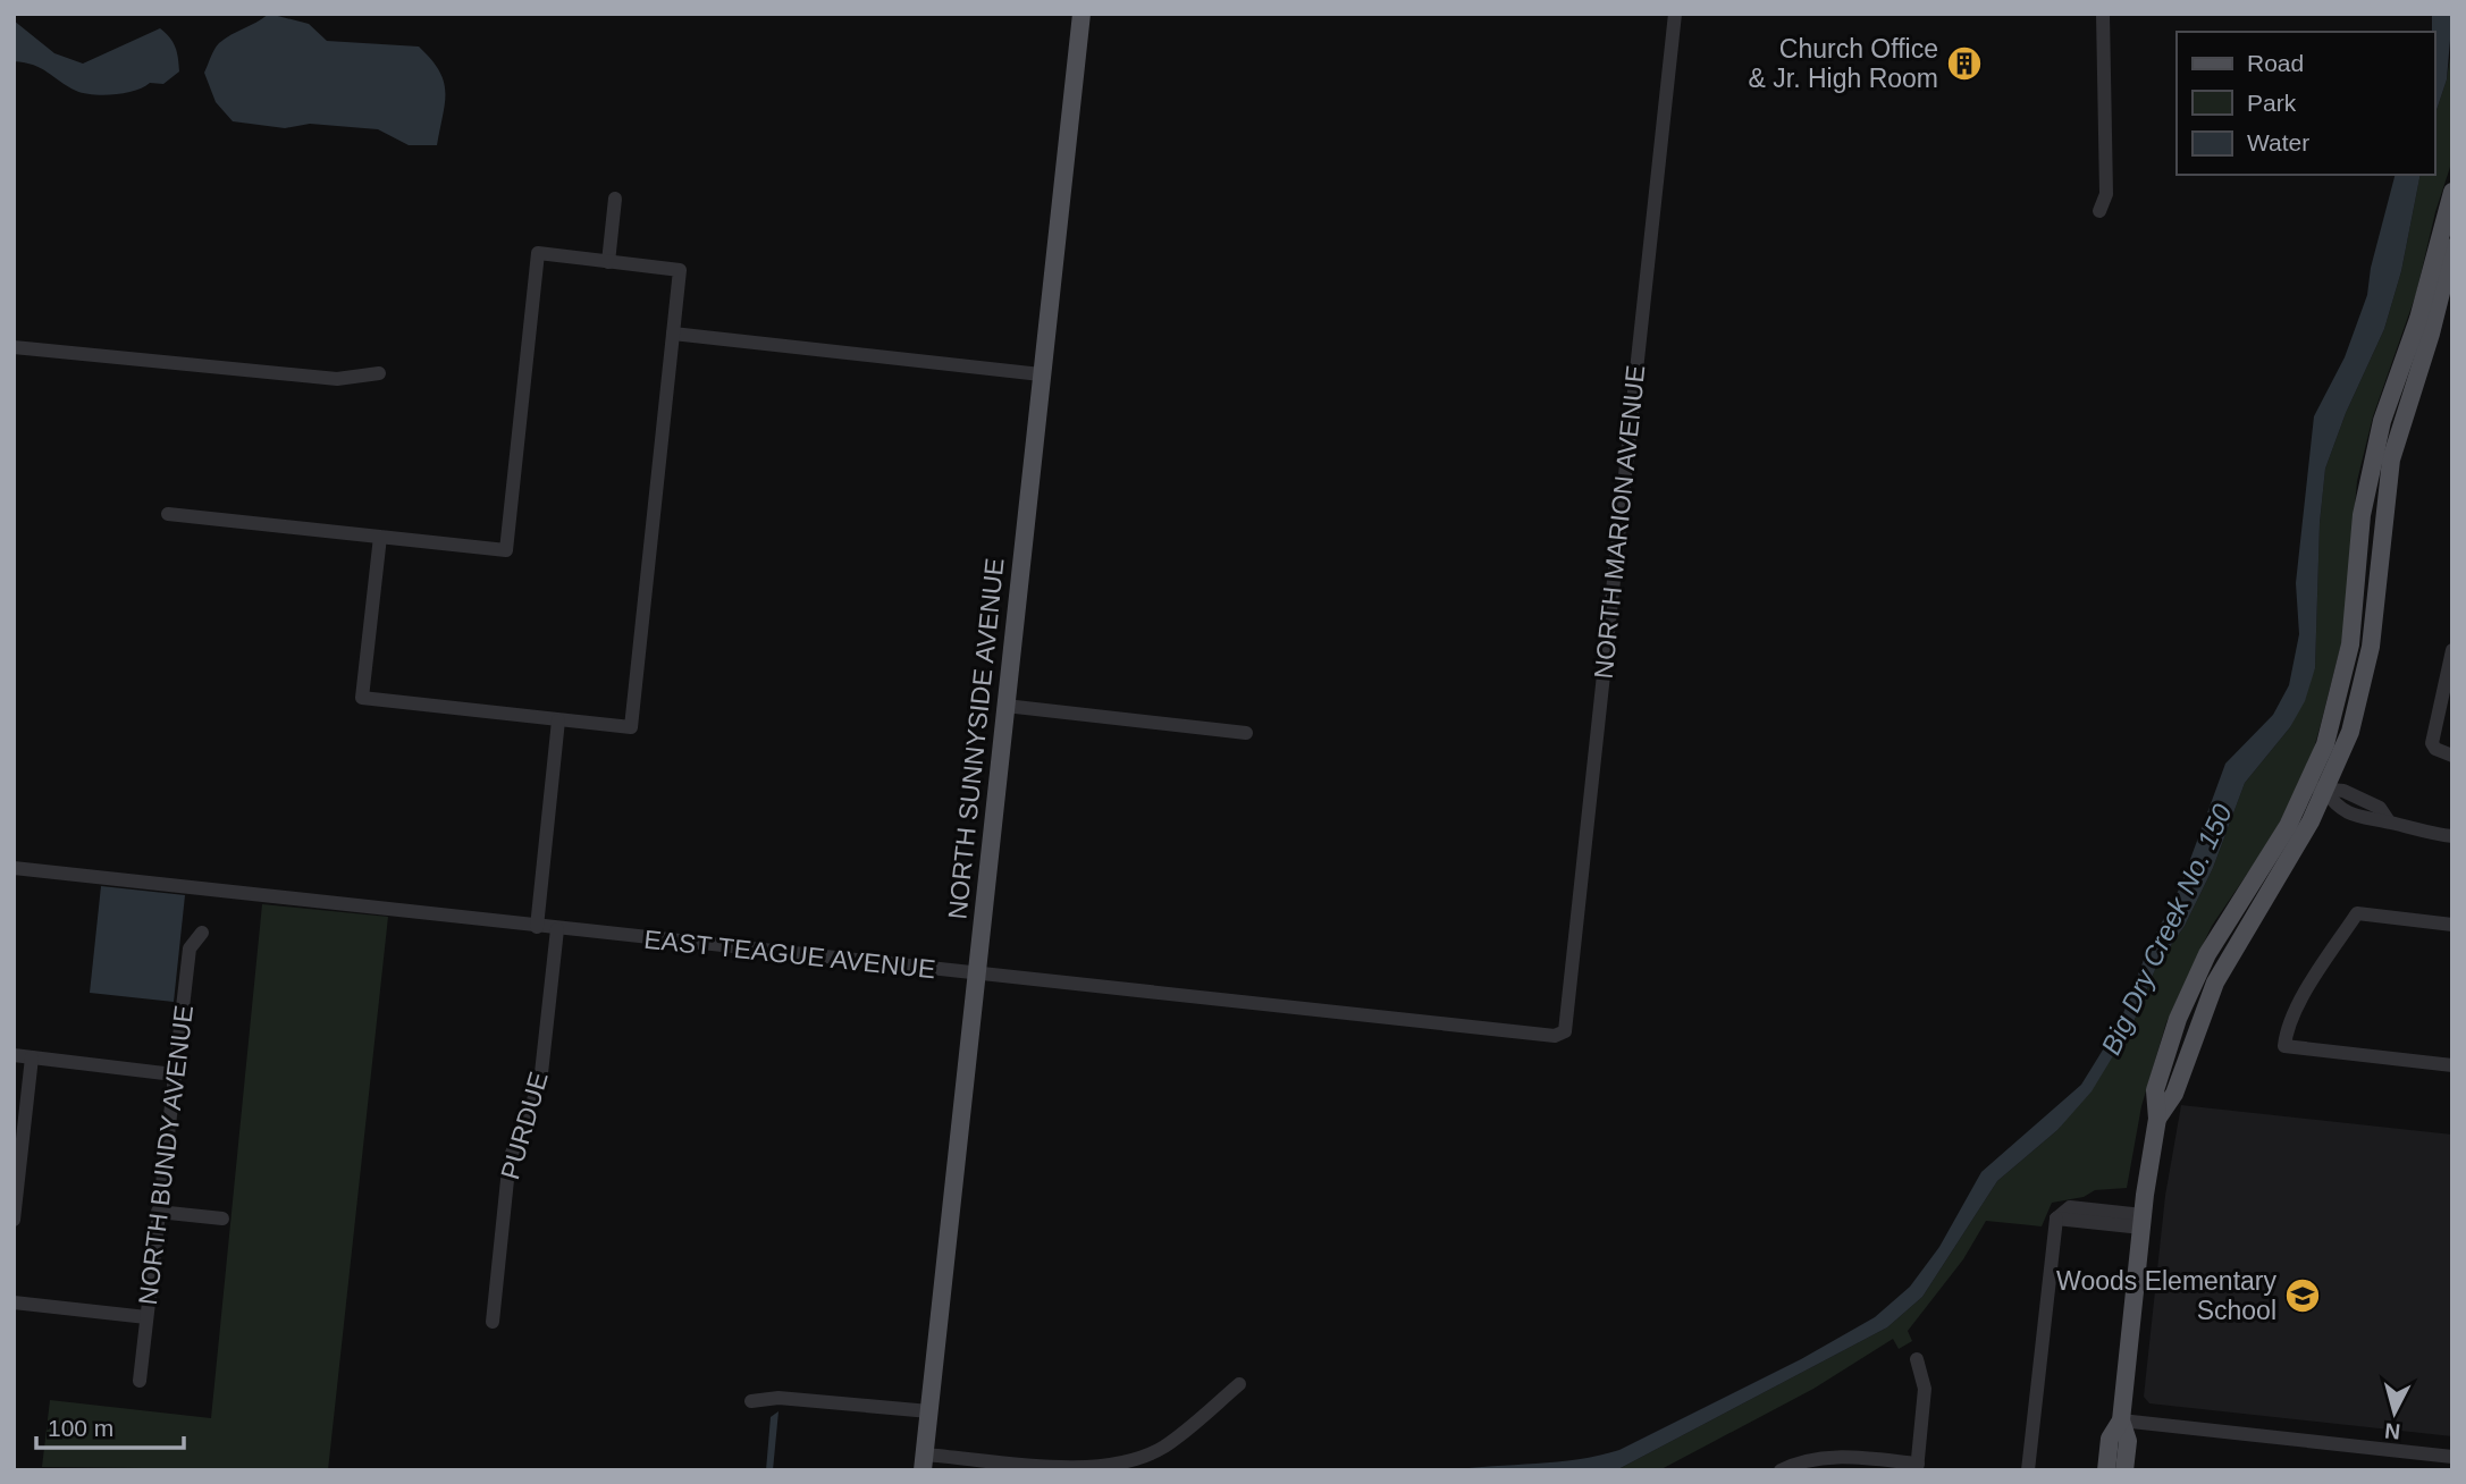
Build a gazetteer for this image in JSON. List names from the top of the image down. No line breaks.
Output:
{"streets":{"main road":["NORTH SUNNYSIDE AVENUE"],"street":["NORTH MARION AVENUE","EAST TEAGUE AVENUE","PURDUE","NORTH BUNDY AVENUE"]},"crossings":[["NORTH MARION AVENUE","EAST TEAGUE AVENUE"],["NORTH SUNNYSIDE AVENUE","EAST TEAGUE AVENUE"],["EAST TEAGUE AVENUE","PURDUE"]],"water":["Big Dry Creek No. 150"],"places":{"building":["Church Office & Jr. High Room"],"school or university":["Woods Elementary School"]},"legend":["Road","Park","Water"],"scale_bar":"100 m","north":"bottom"}
